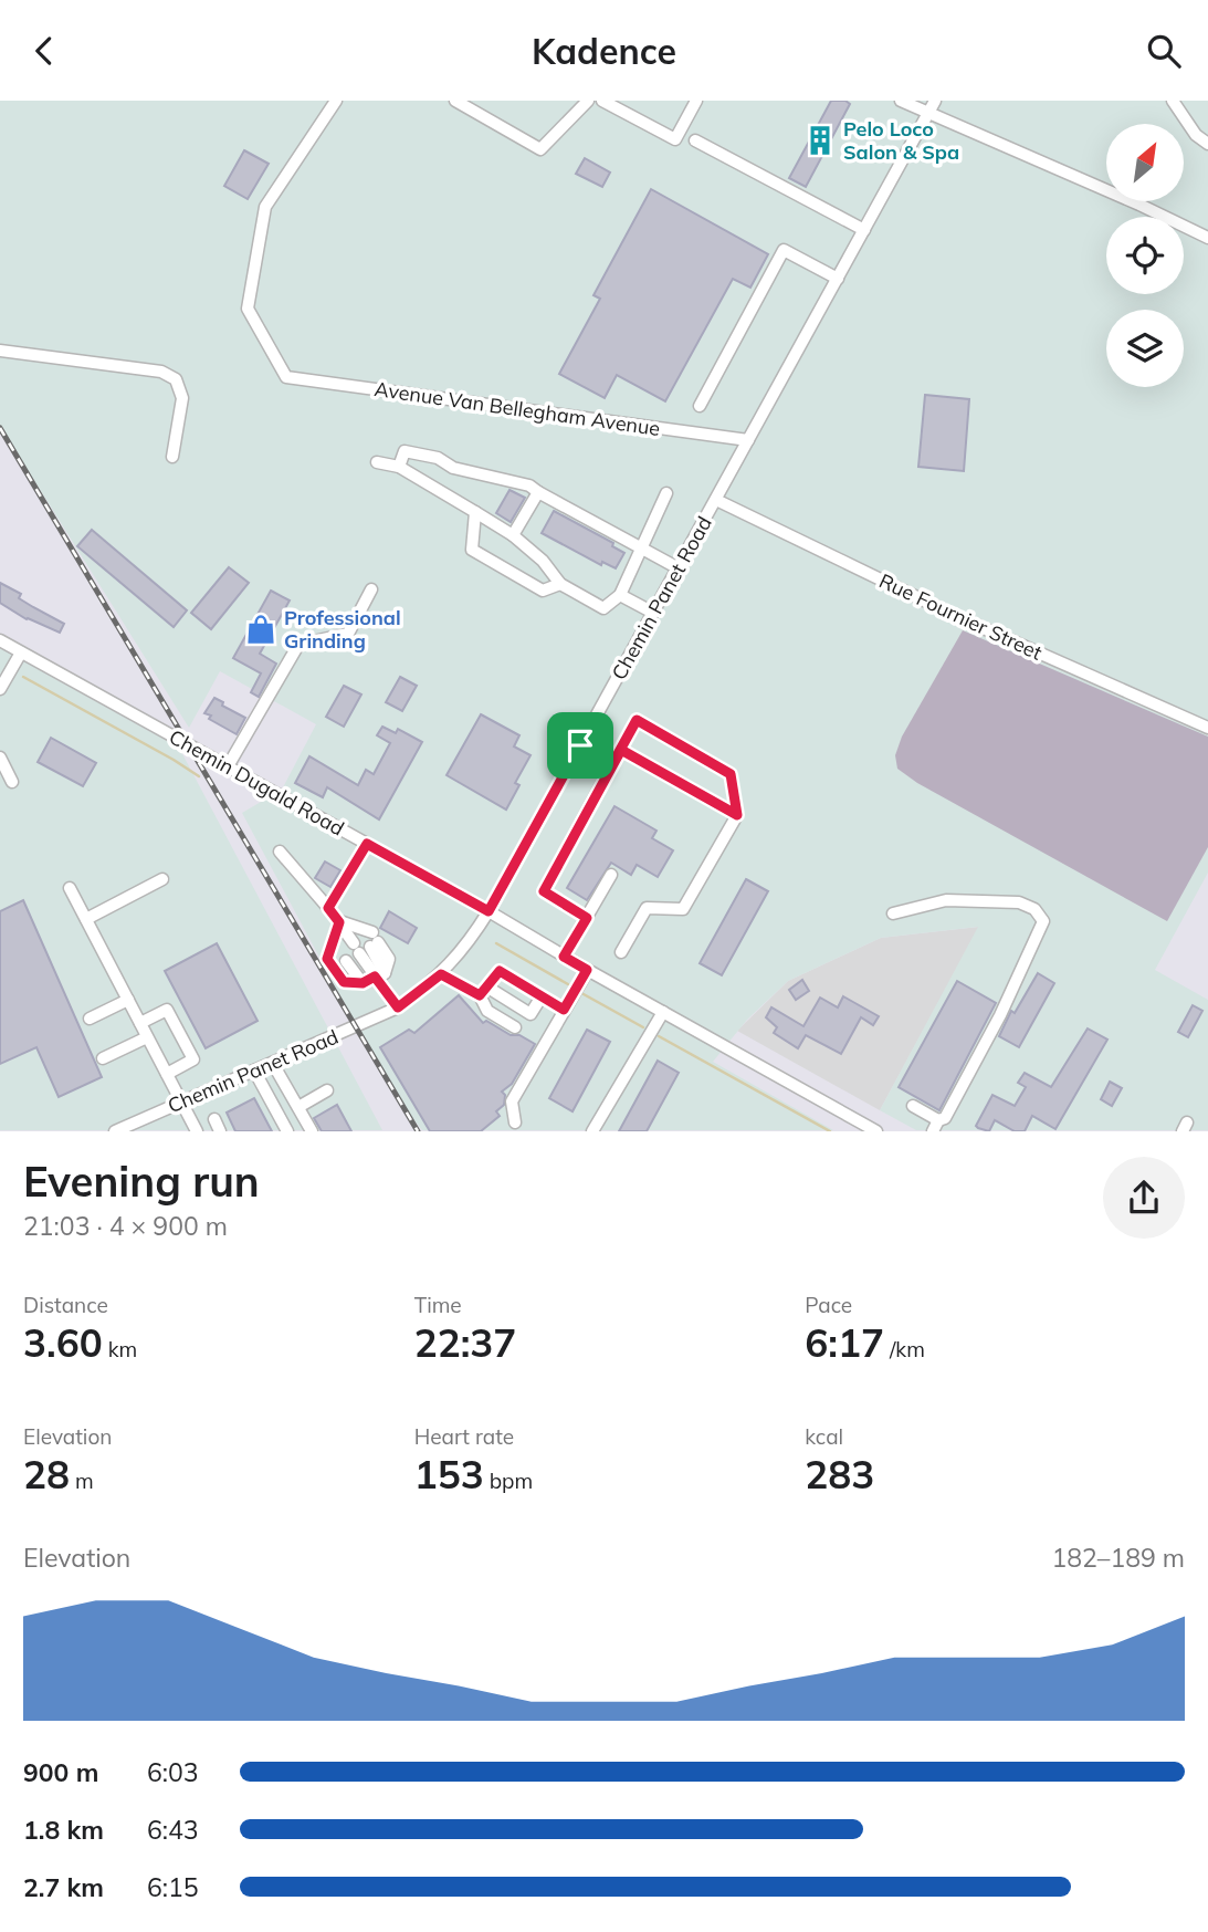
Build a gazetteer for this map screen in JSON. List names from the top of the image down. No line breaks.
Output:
{"streets":{"street":["Avenue Van Bellegham Avenue","Chemin Panet Road","Rue Fournier Street","Chemin Dugald Road"]},"crossings":[["Avenue Van Bellegham Avenue","Chemin Panet Road"],["Chemin Panet Road","Rue Fournier Street"],["Chemin Panet Road","Chemin Dugald Road"]],"places":{"building":["Pelo Loco Salon & Spa"],"shop":["Professional Grinding"]},"north":"top right","page":{"header":"Kadence","heading":["Evening run","21:03 · 4 × 900 m"],"stats":[["Distance","3.60 km"],["Time","22:37"],["Pace","6:17 /km"],["Elevation","28 m"],["Heart rate","153 bpm"],["kcal","283"]],"chart":["Elevation","182–189 m"],"list":[{"name":"900 m","note":"6:03"},{"name":"1.8 km","note":"6:43"},{"name":"2.7 km","note":"6:15"}]}}
